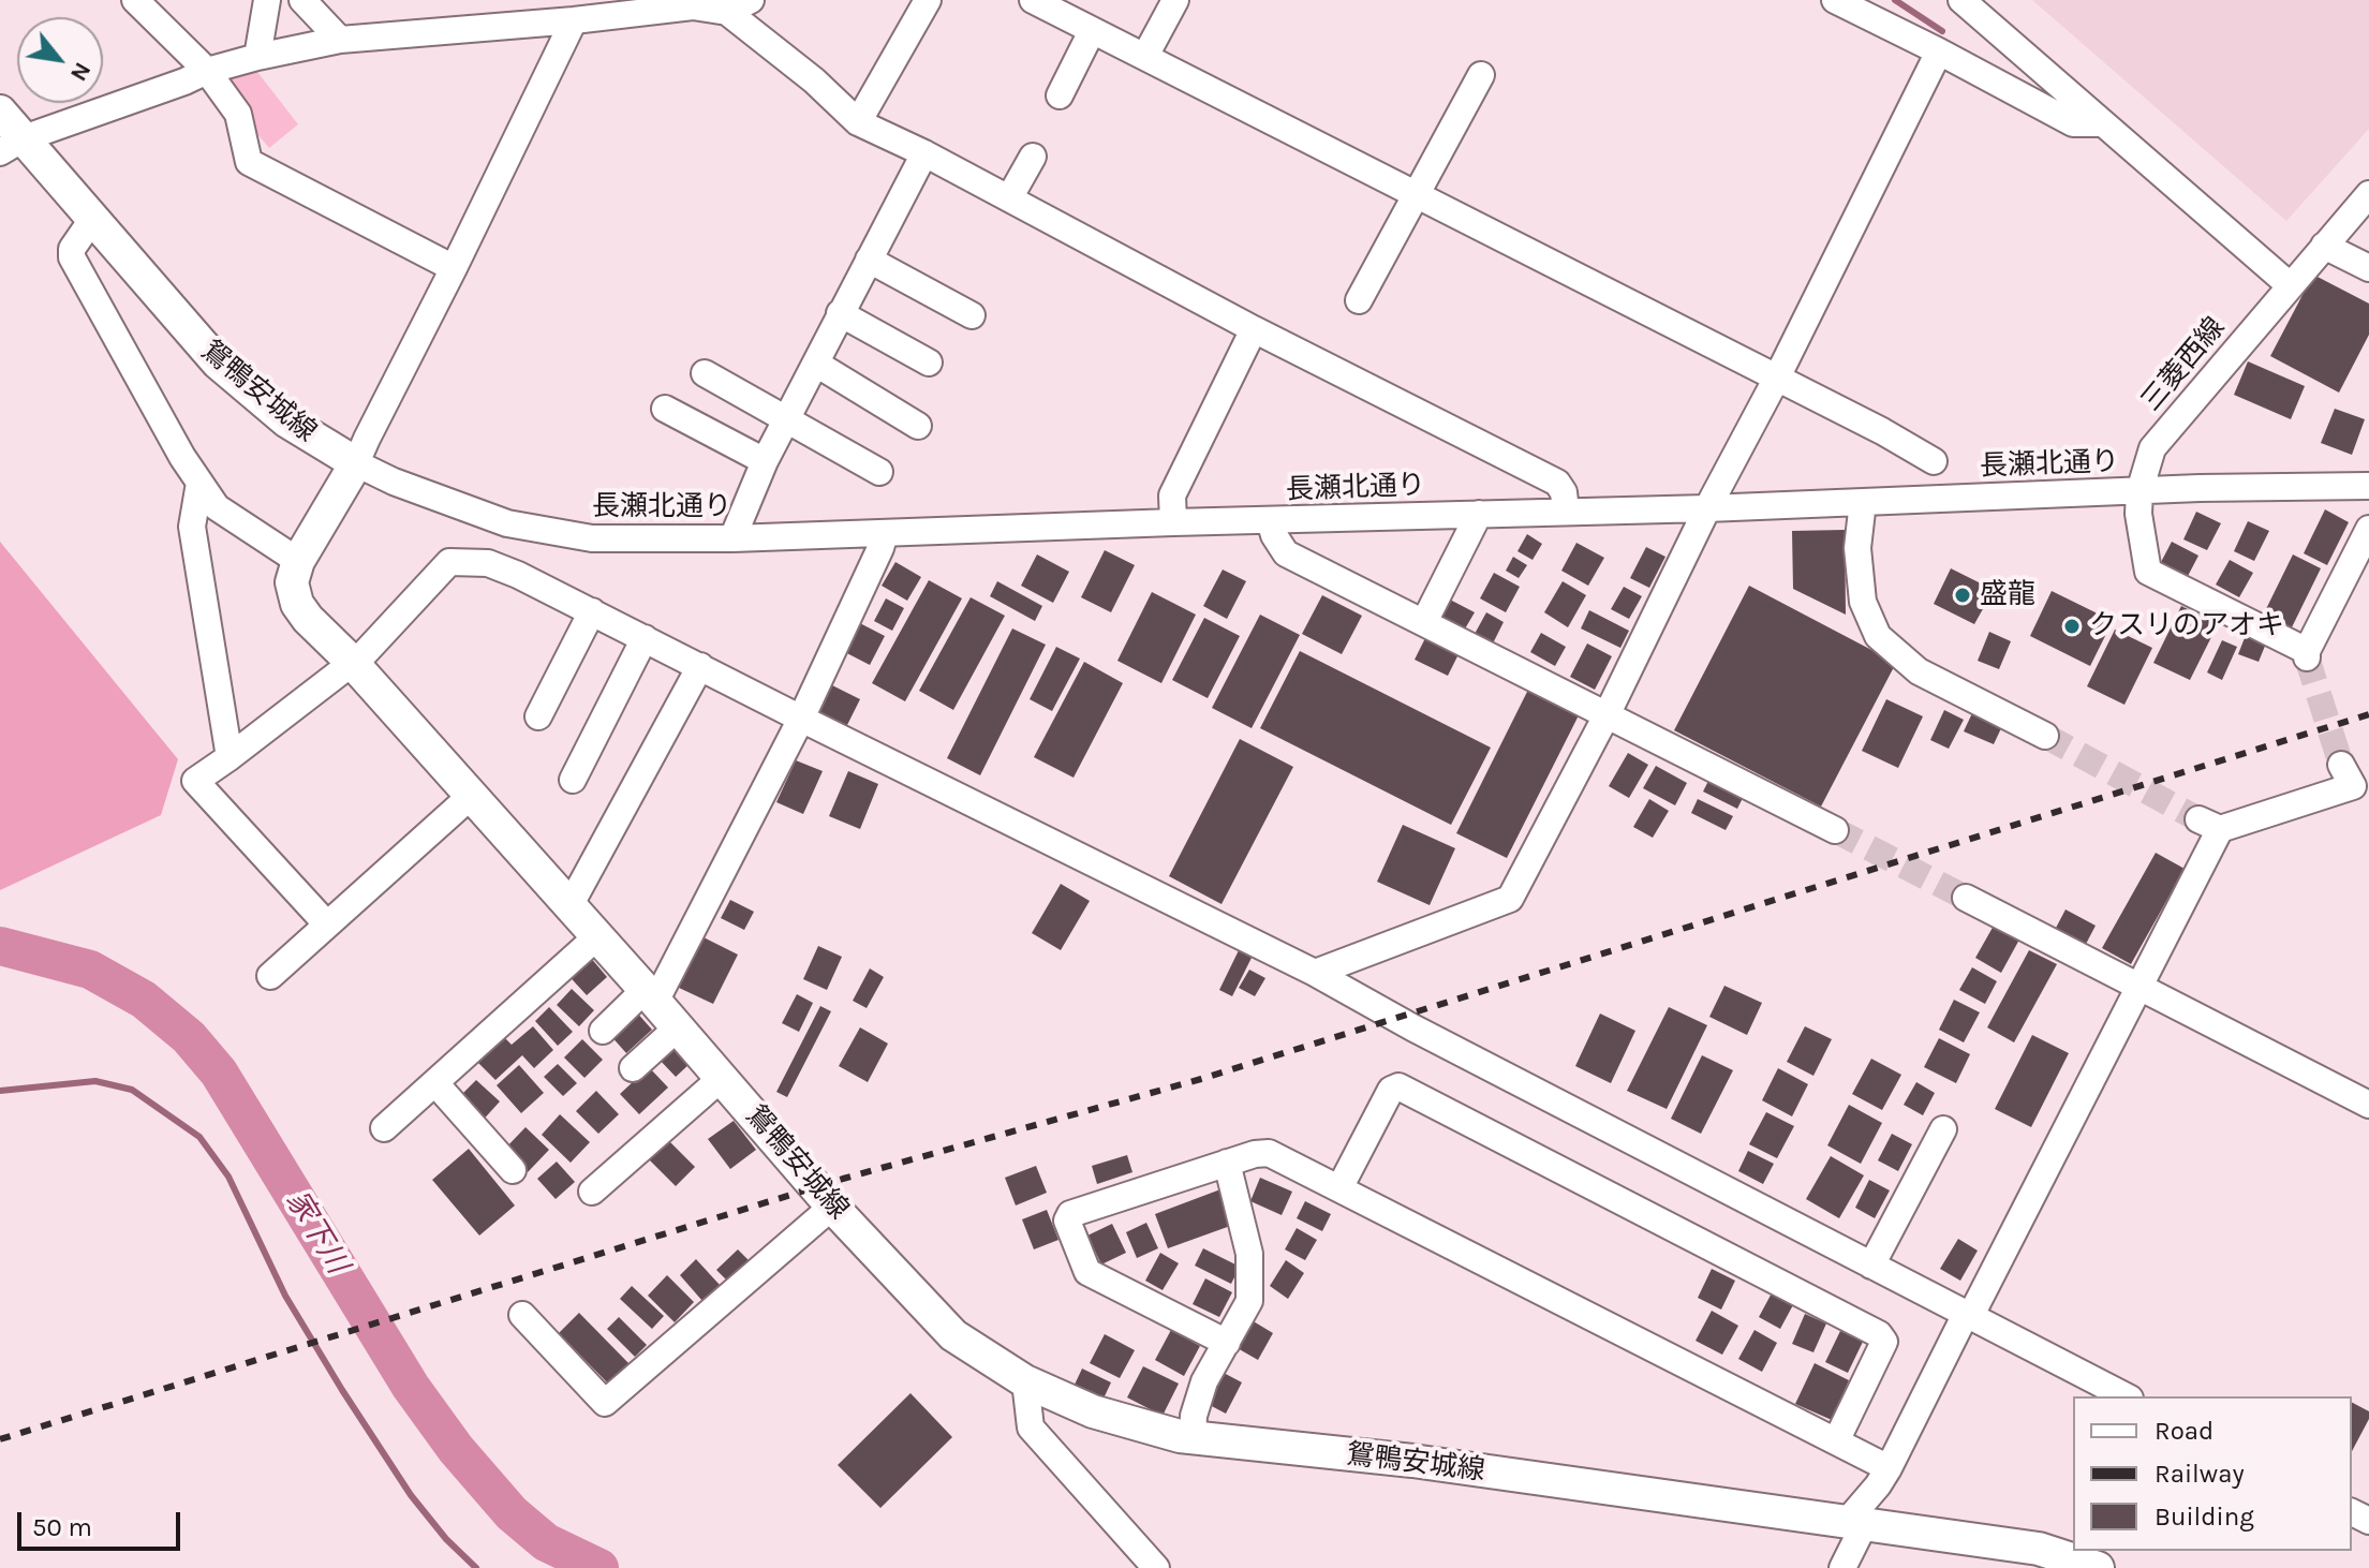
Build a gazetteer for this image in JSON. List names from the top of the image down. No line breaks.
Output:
{"streets":{"main road":["鴛鴨安城線"],"street":["三菱西線","長瀬北通り"]},"crossings":[["三菱西線","長瀬北通り"],["鴛鴨安城線","長瀬北通り"]],"water":["家下川"],"places":["盛龍","クスリのアオキ"],"legend":["Road","Railway","Building"],"scale_bar":"50 m","north":"bottom right"}
